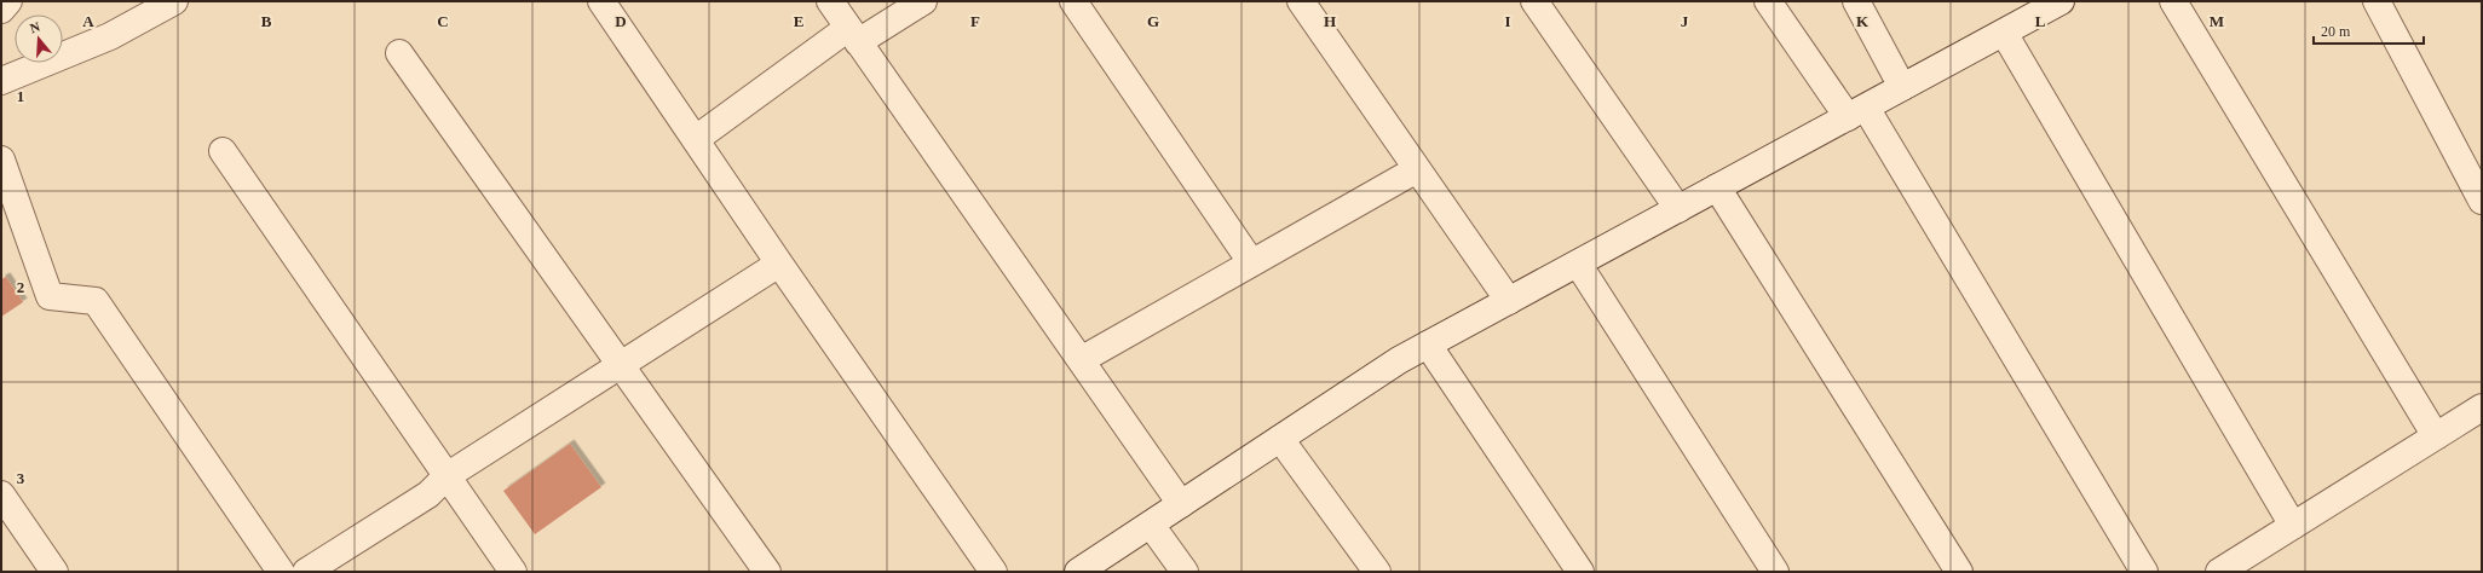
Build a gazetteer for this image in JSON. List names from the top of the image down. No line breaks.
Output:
{"scale_bar":"20 m","north":"top","grid":{"columns":["A","B","C","D","E","F","G","H","I","J","K","L","M"],"rows":["1","2","3"]}}
